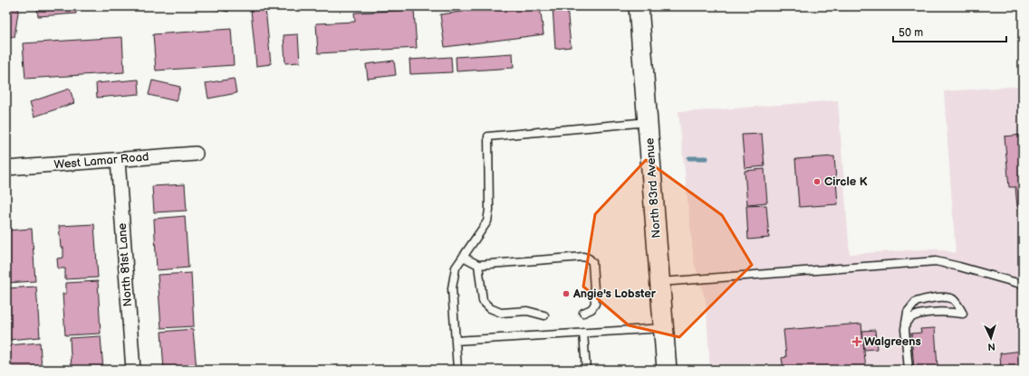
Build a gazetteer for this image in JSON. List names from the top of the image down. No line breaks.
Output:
{"streets":{"main road":["North 83rd Avenue"],"street":["West Lamar Road","North 81st Lane"]},"crossings":[["West Lamar Road","North 81st Lane"]],"places":{"other":["Circle K","Angie's Lobster"],"health":["Walgreens"]},"scale_bar":"50 m","north":"bottom"}
